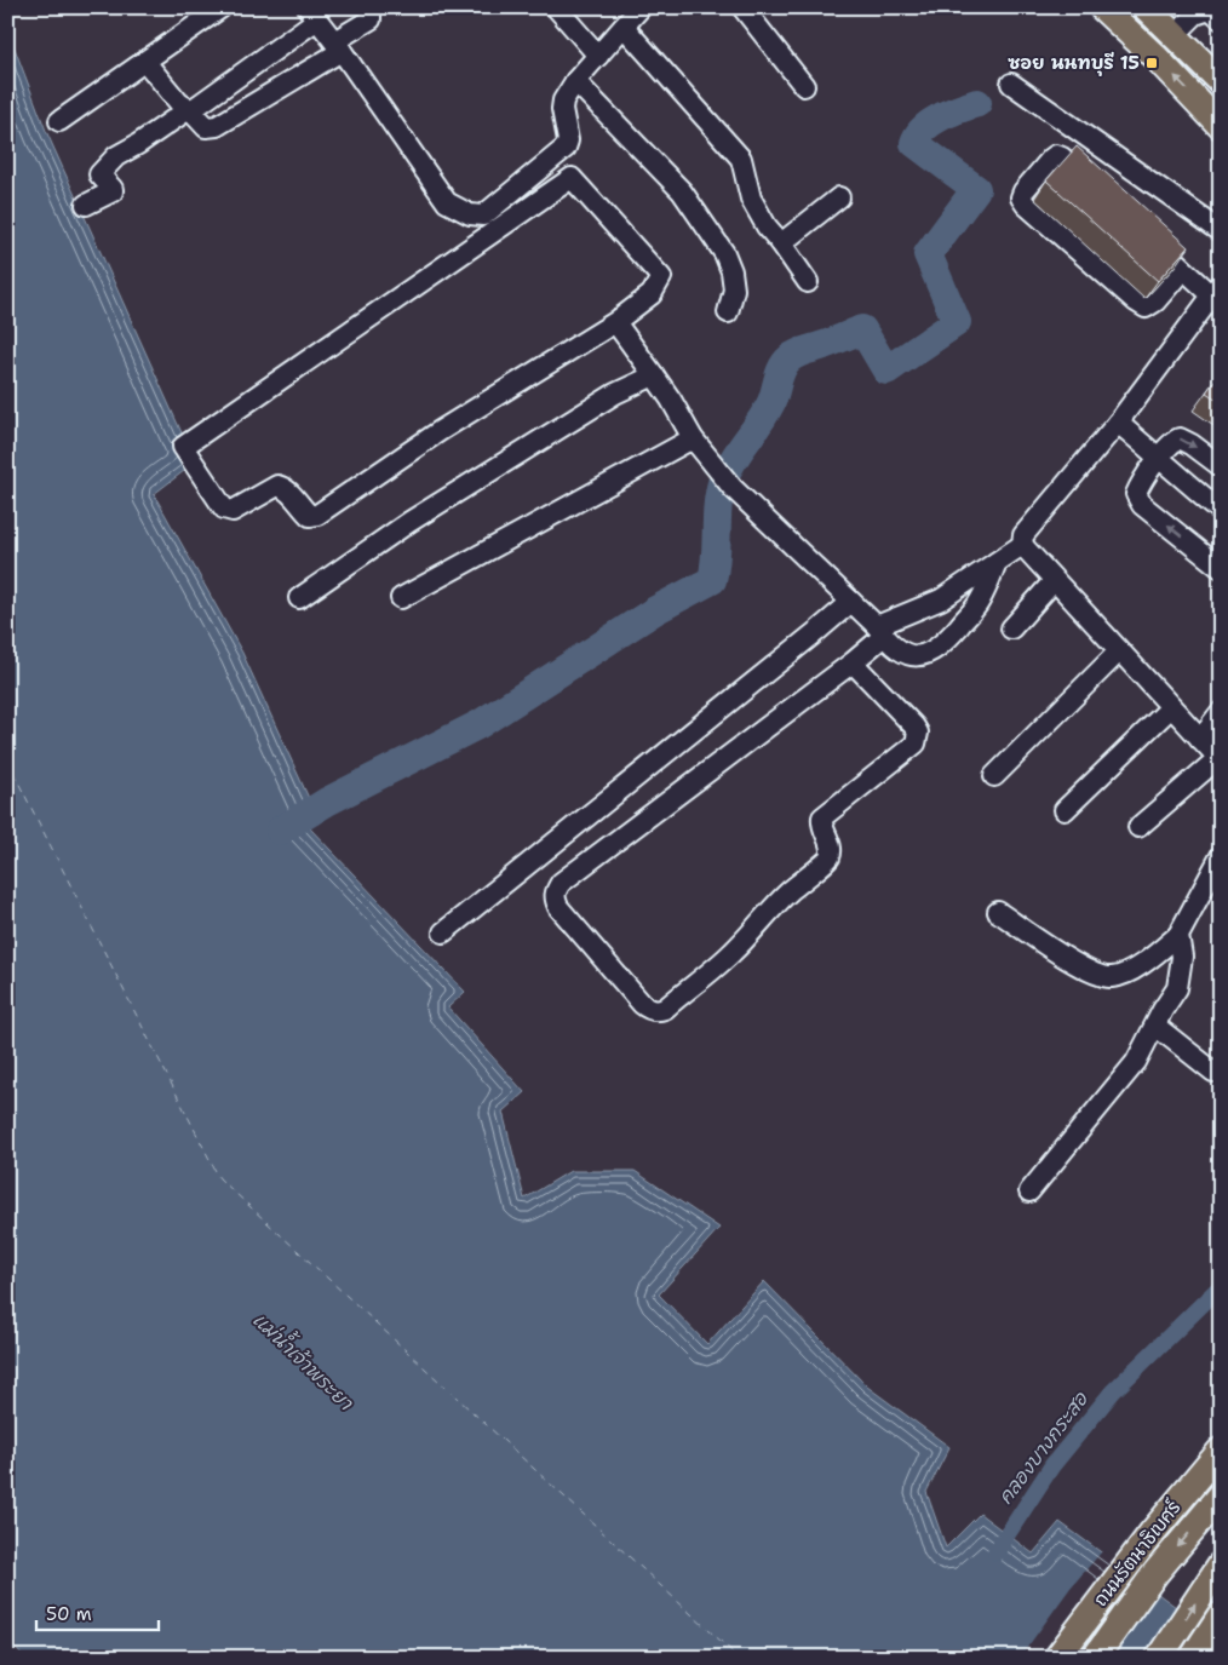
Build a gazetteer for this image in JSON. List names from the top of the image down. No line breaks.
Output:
{"streets":{"main road":["ถนนรัตนาธิเบศร์"]},"water":["แม่น้ำเจ้าพระยา","คลองบางกระสอ"],"places":{"transit":["ซอย นนทบุรี 15"]},"scale_bar":"50 m"}
